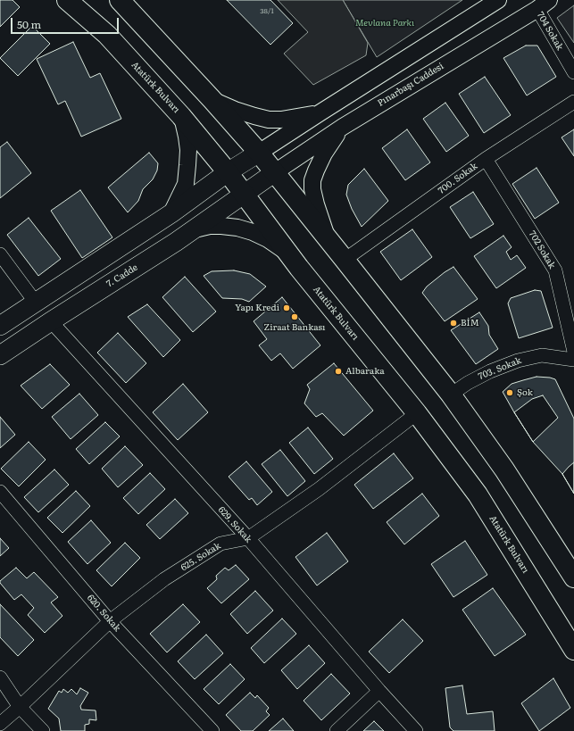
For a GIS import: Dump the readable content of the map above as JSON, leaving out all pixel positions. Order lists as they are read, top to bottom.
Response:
{
  "streets": {
    "main road": ["Atatürk Bulvarı", "7. Cadde"],
    "street": [
      "704 Sokak",
      "Pınarbaşı Caddesi",
      "700. Sokak",
      "702 Sokak",
      "703. Sokak",
      "629. Sokak",
      "625. Sokak",
      "620. Sokak"
    ]
  },
  "crossings": [
    ["704 Sokak", "Pınarbaşı Caddesi"],
    ["Pınarbaşı Caddesi", "7. Cadde"],
    ["Atatürk Bulvarı", "7. Cadde"],
    ["Atatürk Bulvarı", "625. Sokak"],
    ["700. Sokak", "702 Sokak"],
    ["7. Cadde", "629. Sokak"],
    ["629. Sokak", "625. Sokak"],
    ["625. Sokak", "620. Sokak"]
  ],
  "parks": ["Mevlana Parkı"],
  "places": [
    "Yapı Kredi",
    "Ziraat Bankası",
    "BİM",
    "Albaraka",
    "Şok"
  ],
  "house_numbers": ["38/1"],
  "scale_bar": "50 m"
}
